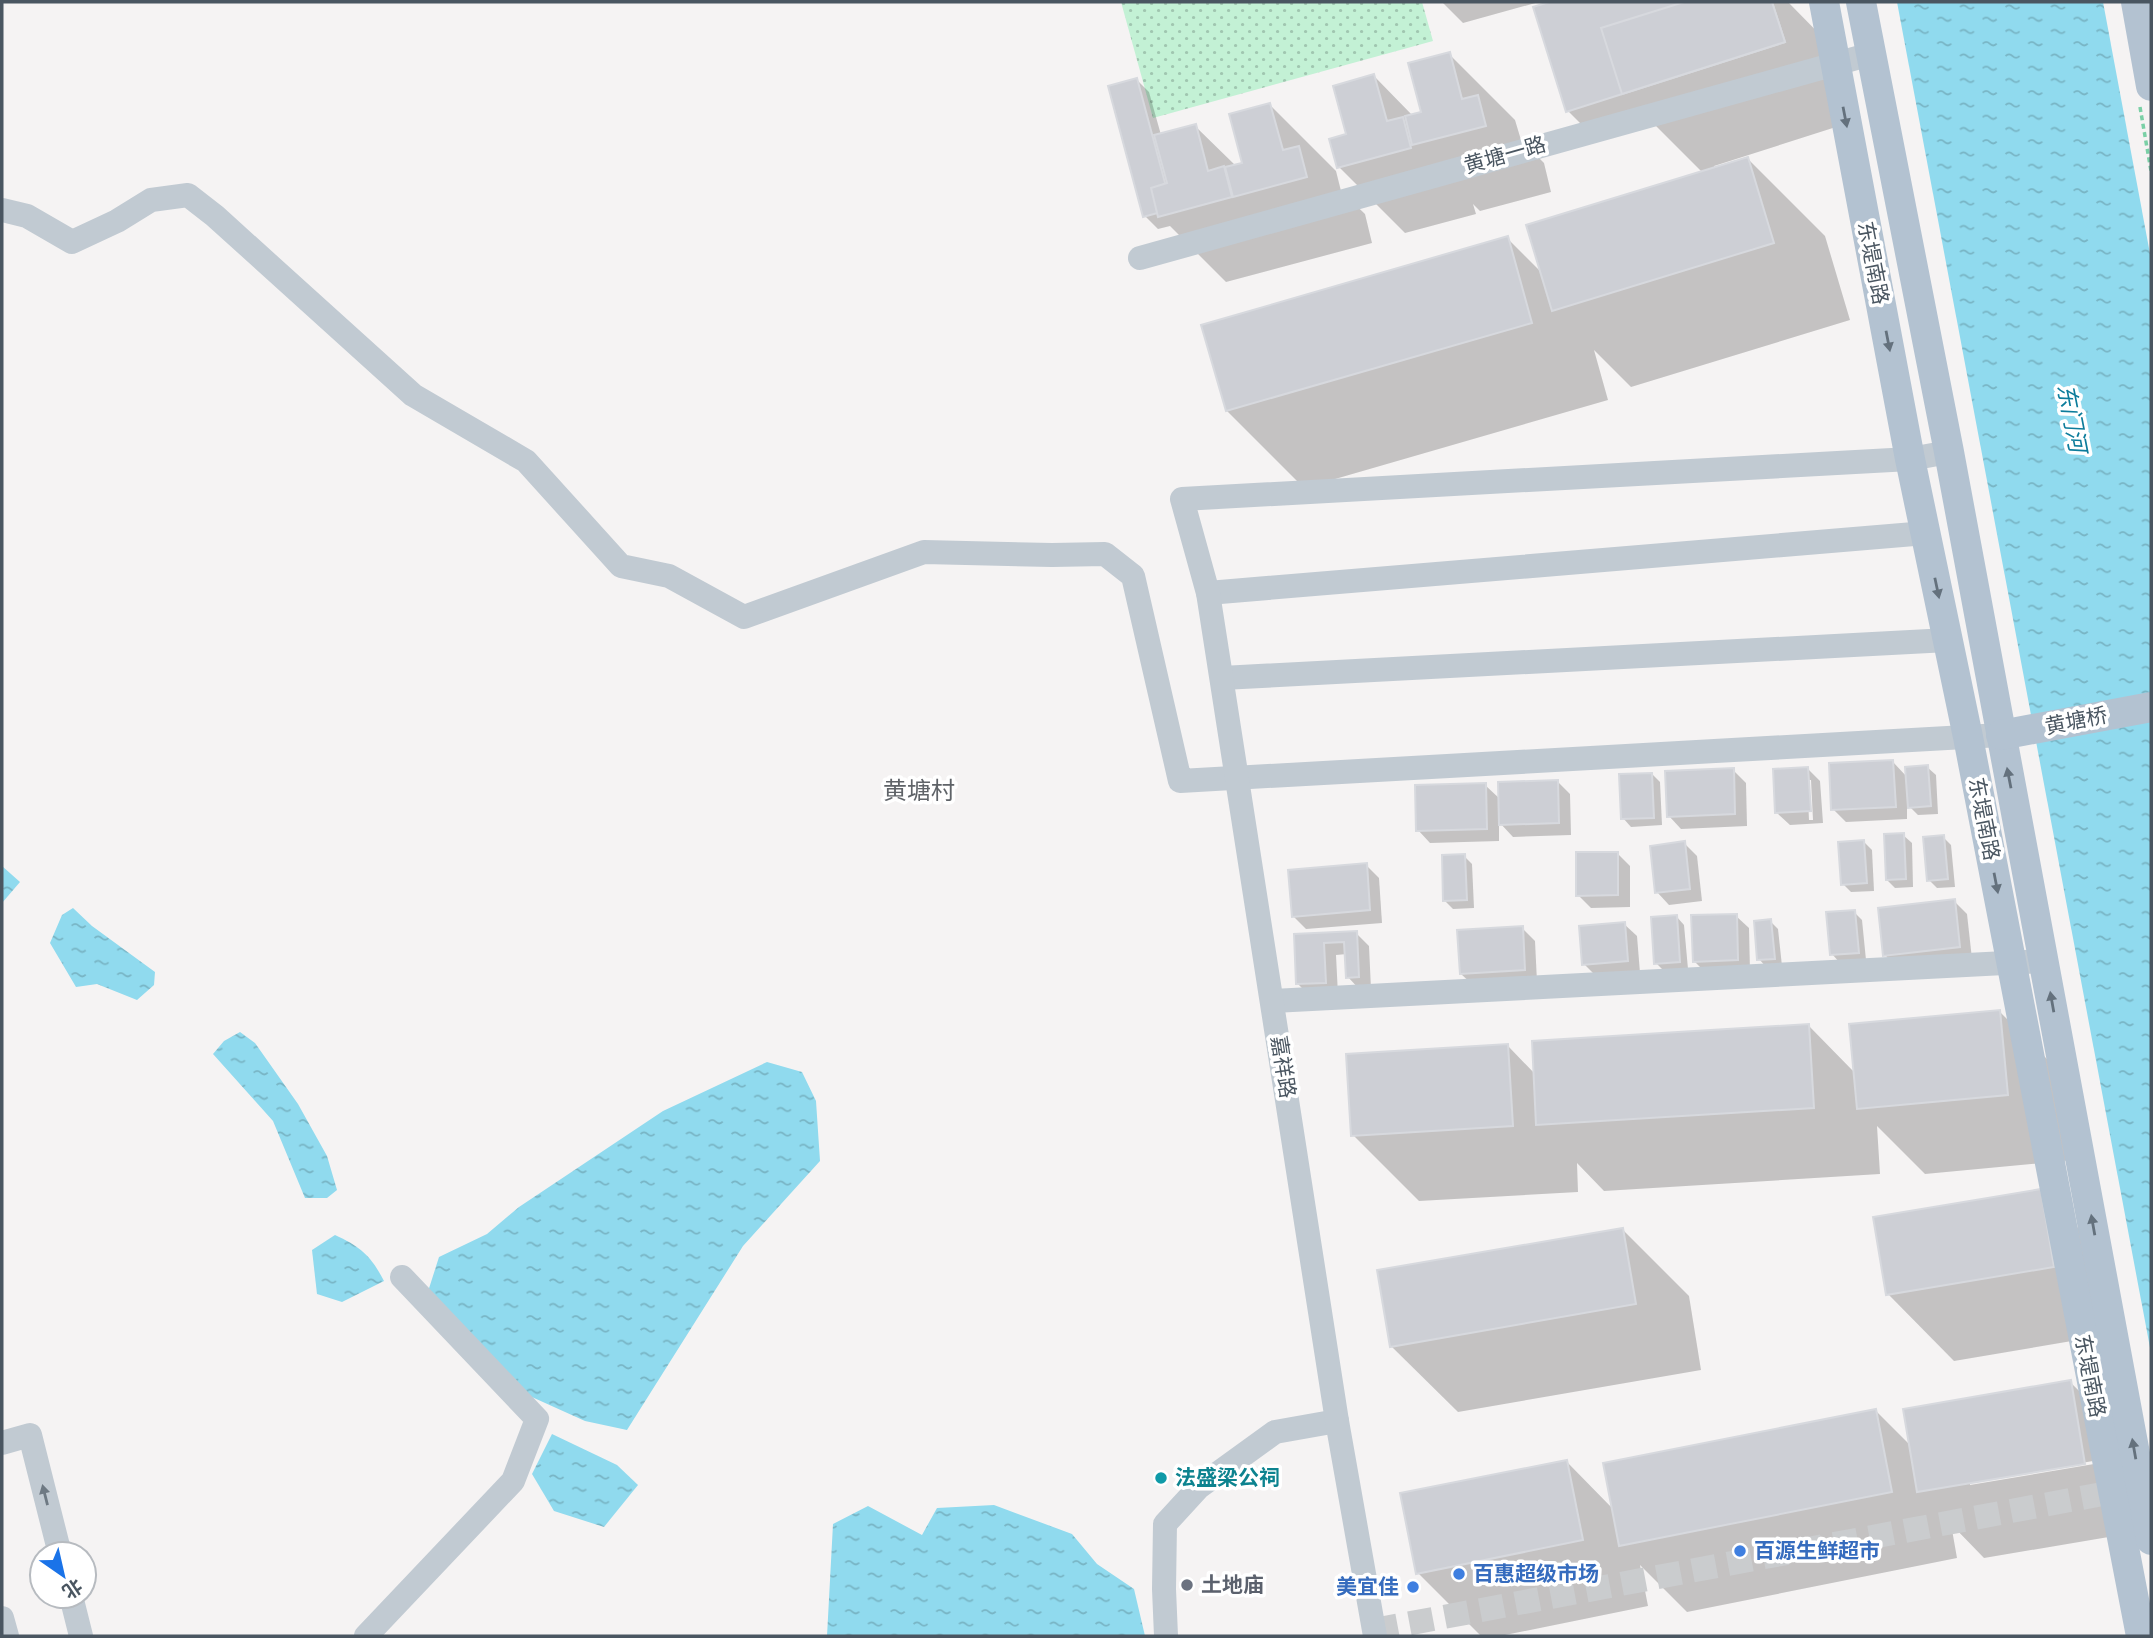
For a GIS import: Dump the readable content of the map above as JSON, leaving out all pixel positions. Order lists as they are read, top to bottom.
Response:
{
  "streets": {
    "main road": ["东堤南路", "黄塘桥"],
    "street": ["黄塘一路", "嘉祥路"]
  },
  "crossings": [
    ["黄塘一路", "东堤南路"],
    ["东堤南路", "黄塘桥"],
    ["东堤南路", "嘉祥路"]
  ],
  "districts": ["黄塘村"],
  "water": ["东门河"],
  "places": [
    "法盛梁公祠",
    "百源生鲜超市",
    "百惠超级市场",
    "土地庙",
    "美宜佳"
  ],
  "north": "bottom right"
}
